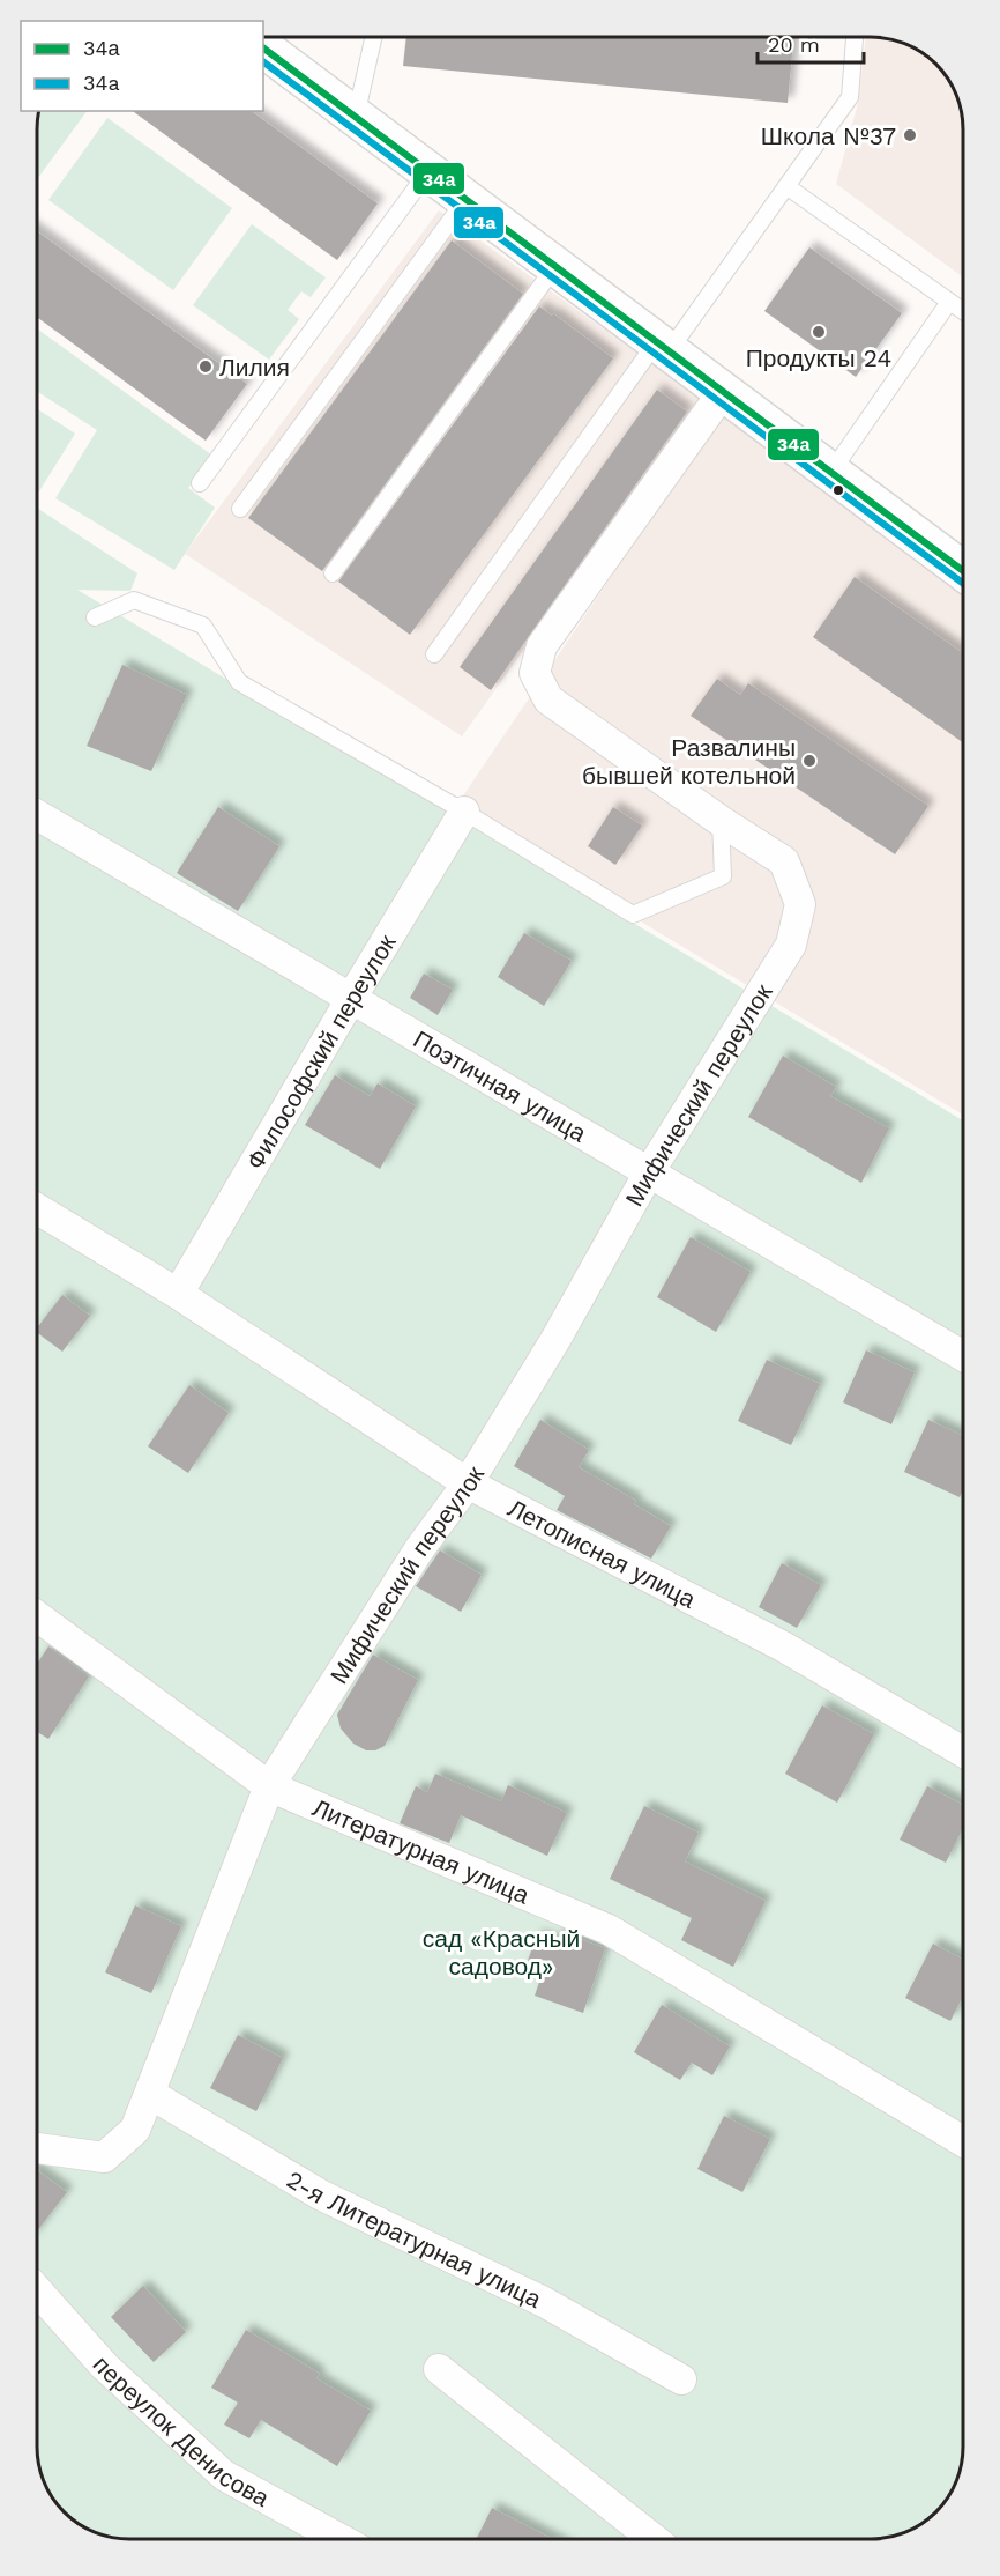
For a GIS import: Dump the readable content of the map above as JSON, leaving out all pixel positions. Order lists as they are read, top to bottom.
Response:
{
  "streets": {
    "street": [
      "Философский переулок",
      "Поэтичная улица",
      "Мифический переулок",
      "Летописная улица",
      "Литературная улица",
      "2-я Литературная улица",
      "переулок Денисова"
    ]
  },
  "crossings": [
    ["Философский переулок", "Поэтичная улица"],
    ["Философский переулок", "Летописная улица"],
    ["Поэтичная улица", "Мифический переулок"],
    ["Мифический переулок", "Летописная улица"],
    ["Мифический переулок", "Литературная улица"],
    ["Мифический переулок", "2-я Литературная улица"]
  ],
  "parks": ["сад «Красный садовод»"],
  "places": [
    "Школа №37",
    "Продукты 24",
    "Лилия",
    "Развалины бывшей котельной"
  ],
  "lines": ["transit line 34а", "transit line 34a"],
  "legend": ["34а", "34a"],
  "scale_bar": "20 m"
}
